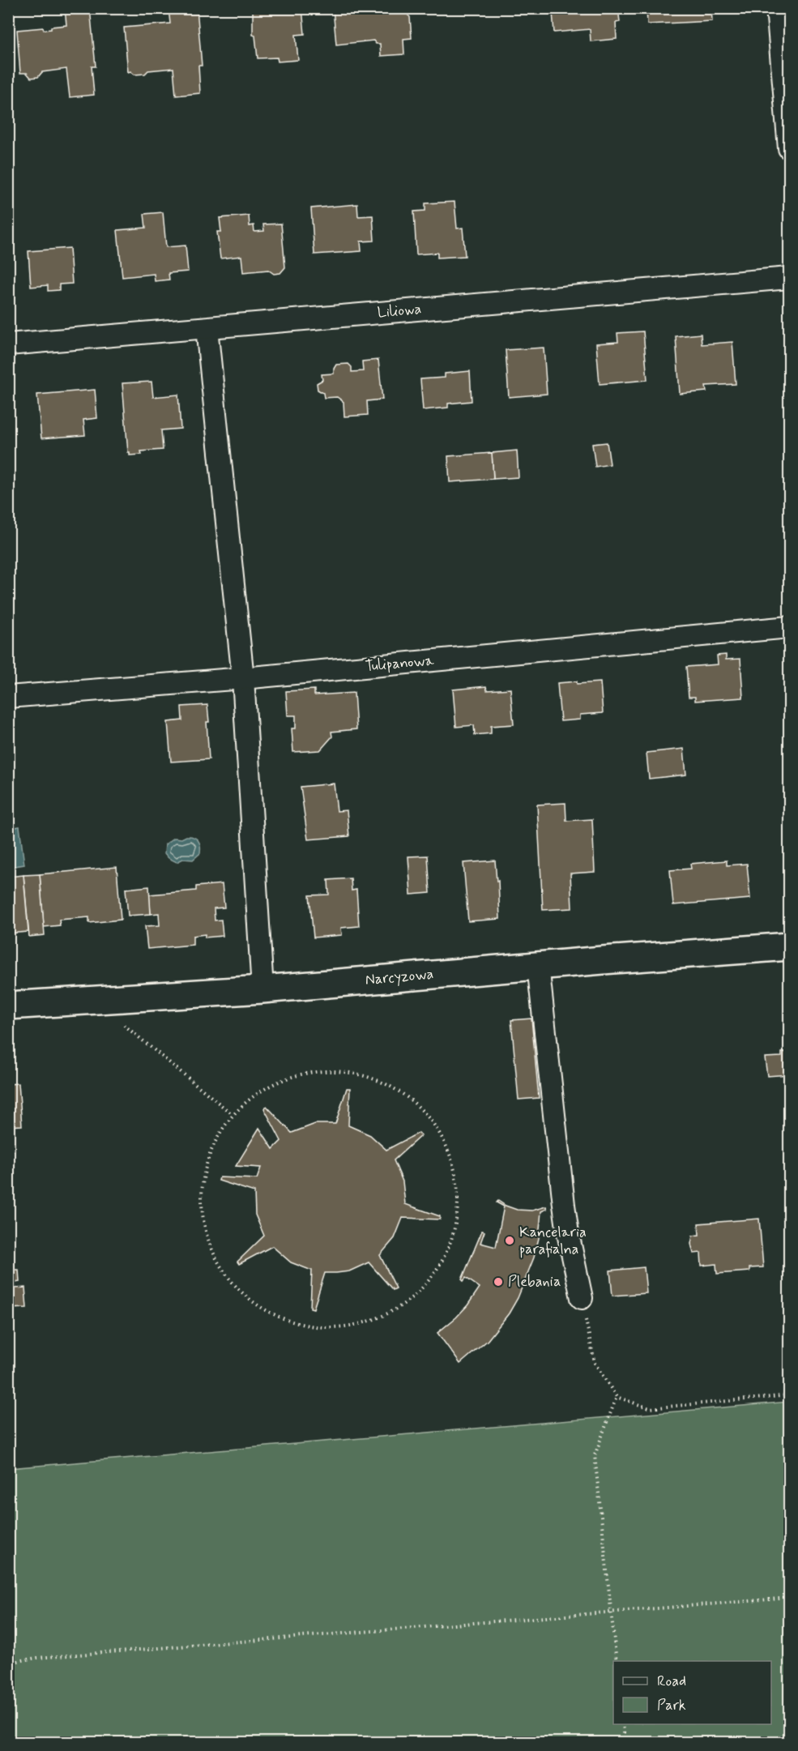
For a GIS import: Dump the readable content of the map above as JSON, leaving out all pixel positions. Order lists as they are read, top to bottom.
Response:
{
  "streets": {
    "street": ["Liliowa", "Tulipanowa", "Narcyzowa"]
  },
  "places": ["Kancelaria parafialna", "Plebania"],
  "legend": ["Road", "Park"]
}
